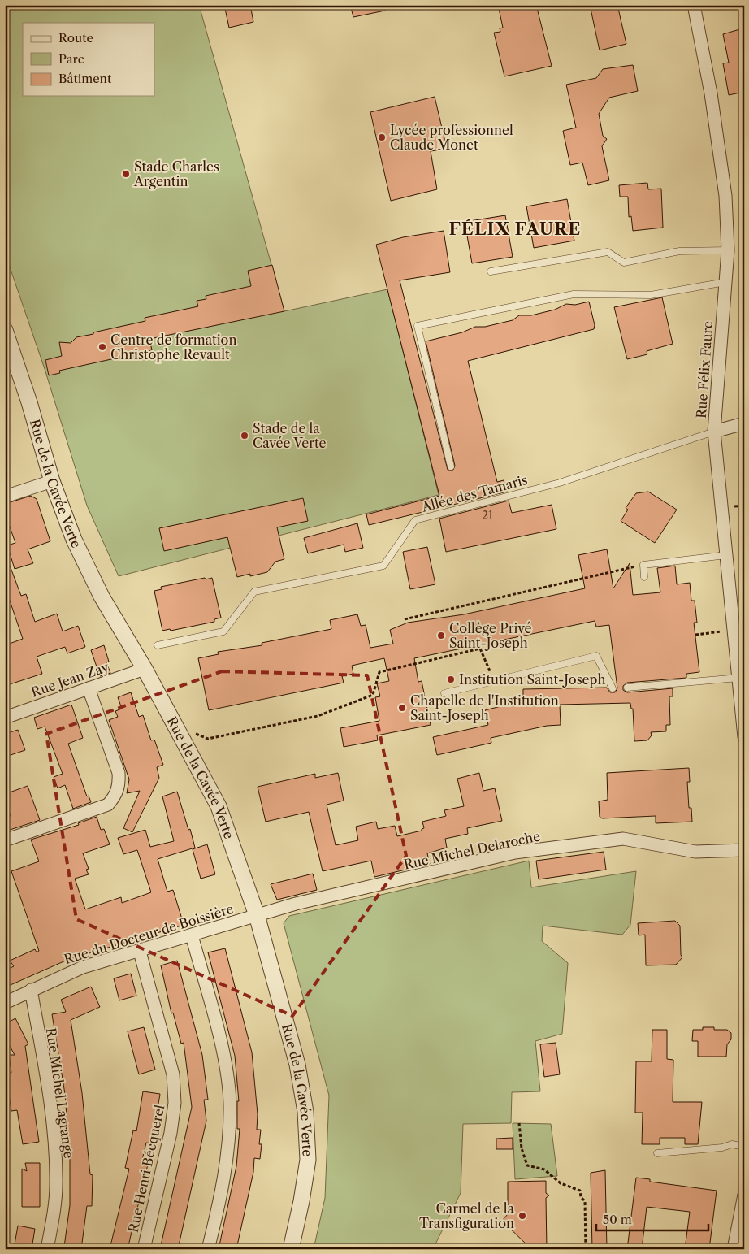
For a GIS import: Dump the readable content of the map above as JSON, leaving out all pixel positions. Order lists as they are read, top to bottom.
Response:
{
  "streets": {
    "street": [
      "Rue Félix Faure",
      "Rue de la Cavée Verte",
      "Rue Jean Zay",
      "Rue Michel Delaroche",
      "Rue du Docteur de Boissière",
      "Rue Michel Lagrange",
      "Rue Henri Bécquerel"
    ],
    "lane": ["Allée des Tamaris"]
  },
  "crossings": [
    ["Rue Félix Faure", "Allée des Tamaris"],
    ["Rue de la Cavée Verte", "Rue Jean Zay"],
    ["Rue de la Cavée Verte", "Rue Michel Delaroche"],
    ["Rue de la Cavée Verte", "Rue du Docteur de Boissière"],
    ["Rue Michel Delaroche", "Rue du Docteur de Boissière"],
    ["Rue du Docteur de Boissière", "Rue Michel Lagrange"],
    ["Rue du Docteur de Boissière", "Rue Henri Bécquerel"]
  ],
  "districts": ["FÉLIX FAURE"],
  "places": [
    "Lycée professionnel Claude Monet",
    "Stade Charles Argentin",
    "Centre de formation Christophe Revault",
    "Stade de la Cavée Verte",
    "Collège Privé Saint-Joseph",
    "Institution Saint-Joseph",
    "Chapelle de l'Institution Saint-Joseph",
    "Carmel de la Transfiguration"
  ],
  "house_numbers": ["21"],
  "legend": ["Route", "Parc", "Bâtiment"],
  "scale_bar": "50 m"
}
